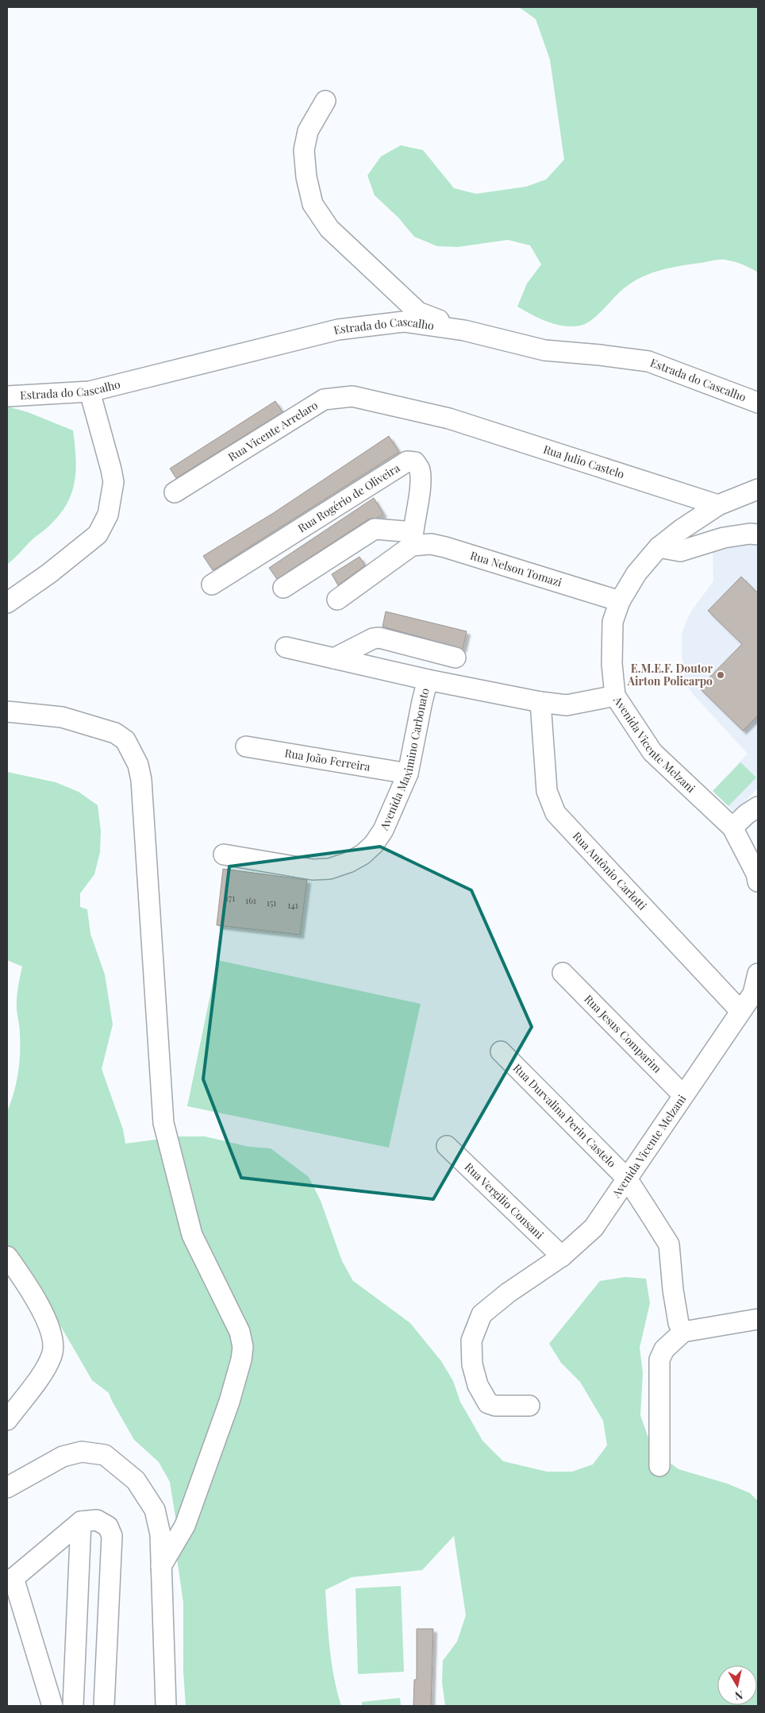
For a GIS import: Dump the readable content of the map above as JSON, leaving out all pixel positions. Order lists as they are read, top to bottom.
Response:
{
  "streets": {
    "street": [
      "Estrada do Cascalho",
      "Rua Vicente Arrelaro",
      "Rua Julio Castelo",
      "Rua Rogério de Oliveira",
      "Rua Nelson Tomazi",
      "Avenida Vicente Melzani",
      "Avenida Maximino Carbonato",
      "Rua João Ferreira",
      "Rua Antônio Carlotti",
      "Rua Jesus Comparim",
      "Rua Durvalina Perin Castelo",
      "Rua Vergilio Consani"
    ]
  },
  "crossings": [
    ["Rua Vicente Arrelaro", "Rua Julio Castelo"],
    ["Rua Julio Castelo", "Avenida Vicente Melzani"],
    ["Rua Rogério de Oliveira", "Rua Nelson Tomazi"],
    ["Rua Nelson Tomazi", "Avenida Vicente Melzani"],
    ["Avenida Vicente Melzani", "Avenida Maximino Carbonato"],
    ["Avenida Vicente Melzani", "Rua Antônio Carlotti"],
    ["Avenida Vicente Melzani", "Rua Jesus Comparim"],
    ["Avenida Vicente Melzani", "Rua Durvalina Perin Castelo"],
    ["Avenida Vicente Melzani", "Rua Vergilio Consani"],
    ["Avenida Maximino Carbonato", "Rua João Ferreira"],
    ["Avenida Maximino Carbonato", "Rua Antônio Carlotti"]
  ],
  "places": ["E.M.E.F. Doutor Airton Policarpo"],
  "house_numbers": [
    "171",
    "161",
    "151",
    "141"
  ],
  "north": "bottom"
}
